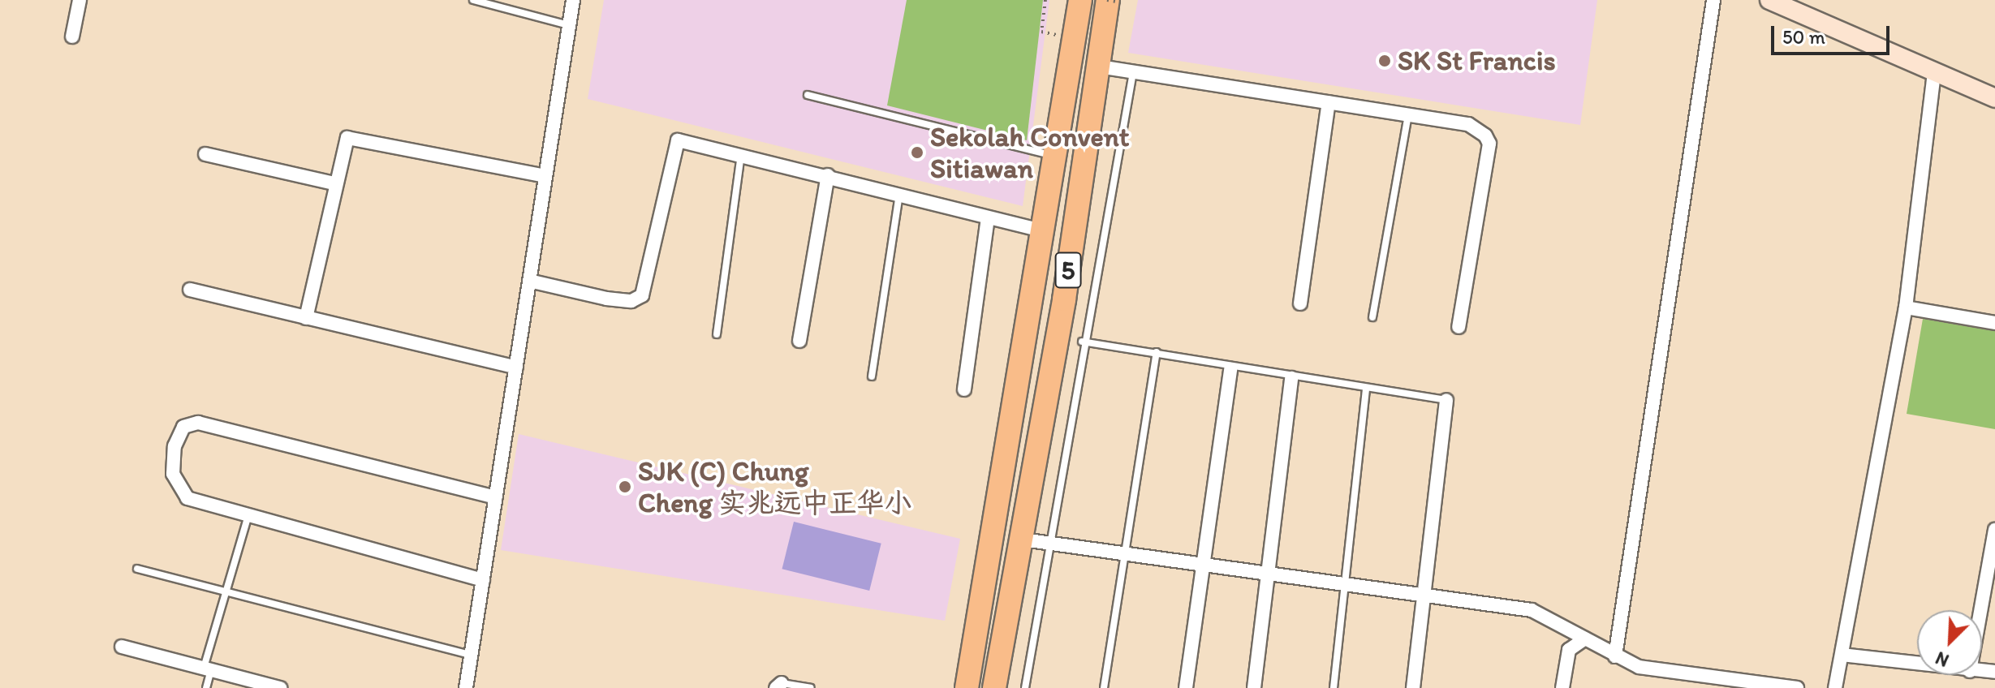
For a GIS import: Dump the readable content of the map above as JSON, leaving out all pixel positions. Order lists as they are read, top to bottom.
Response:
{
  "streets": {
    "highway": ["5"]
  },
  "places": ["SK St Francis", "Sekolah Convent Sitiawan", "SJK (C) Chung Cheng 实兆远中正华小"],
  "scale_bar": "50 m",
  "north": "bottom left"
}
